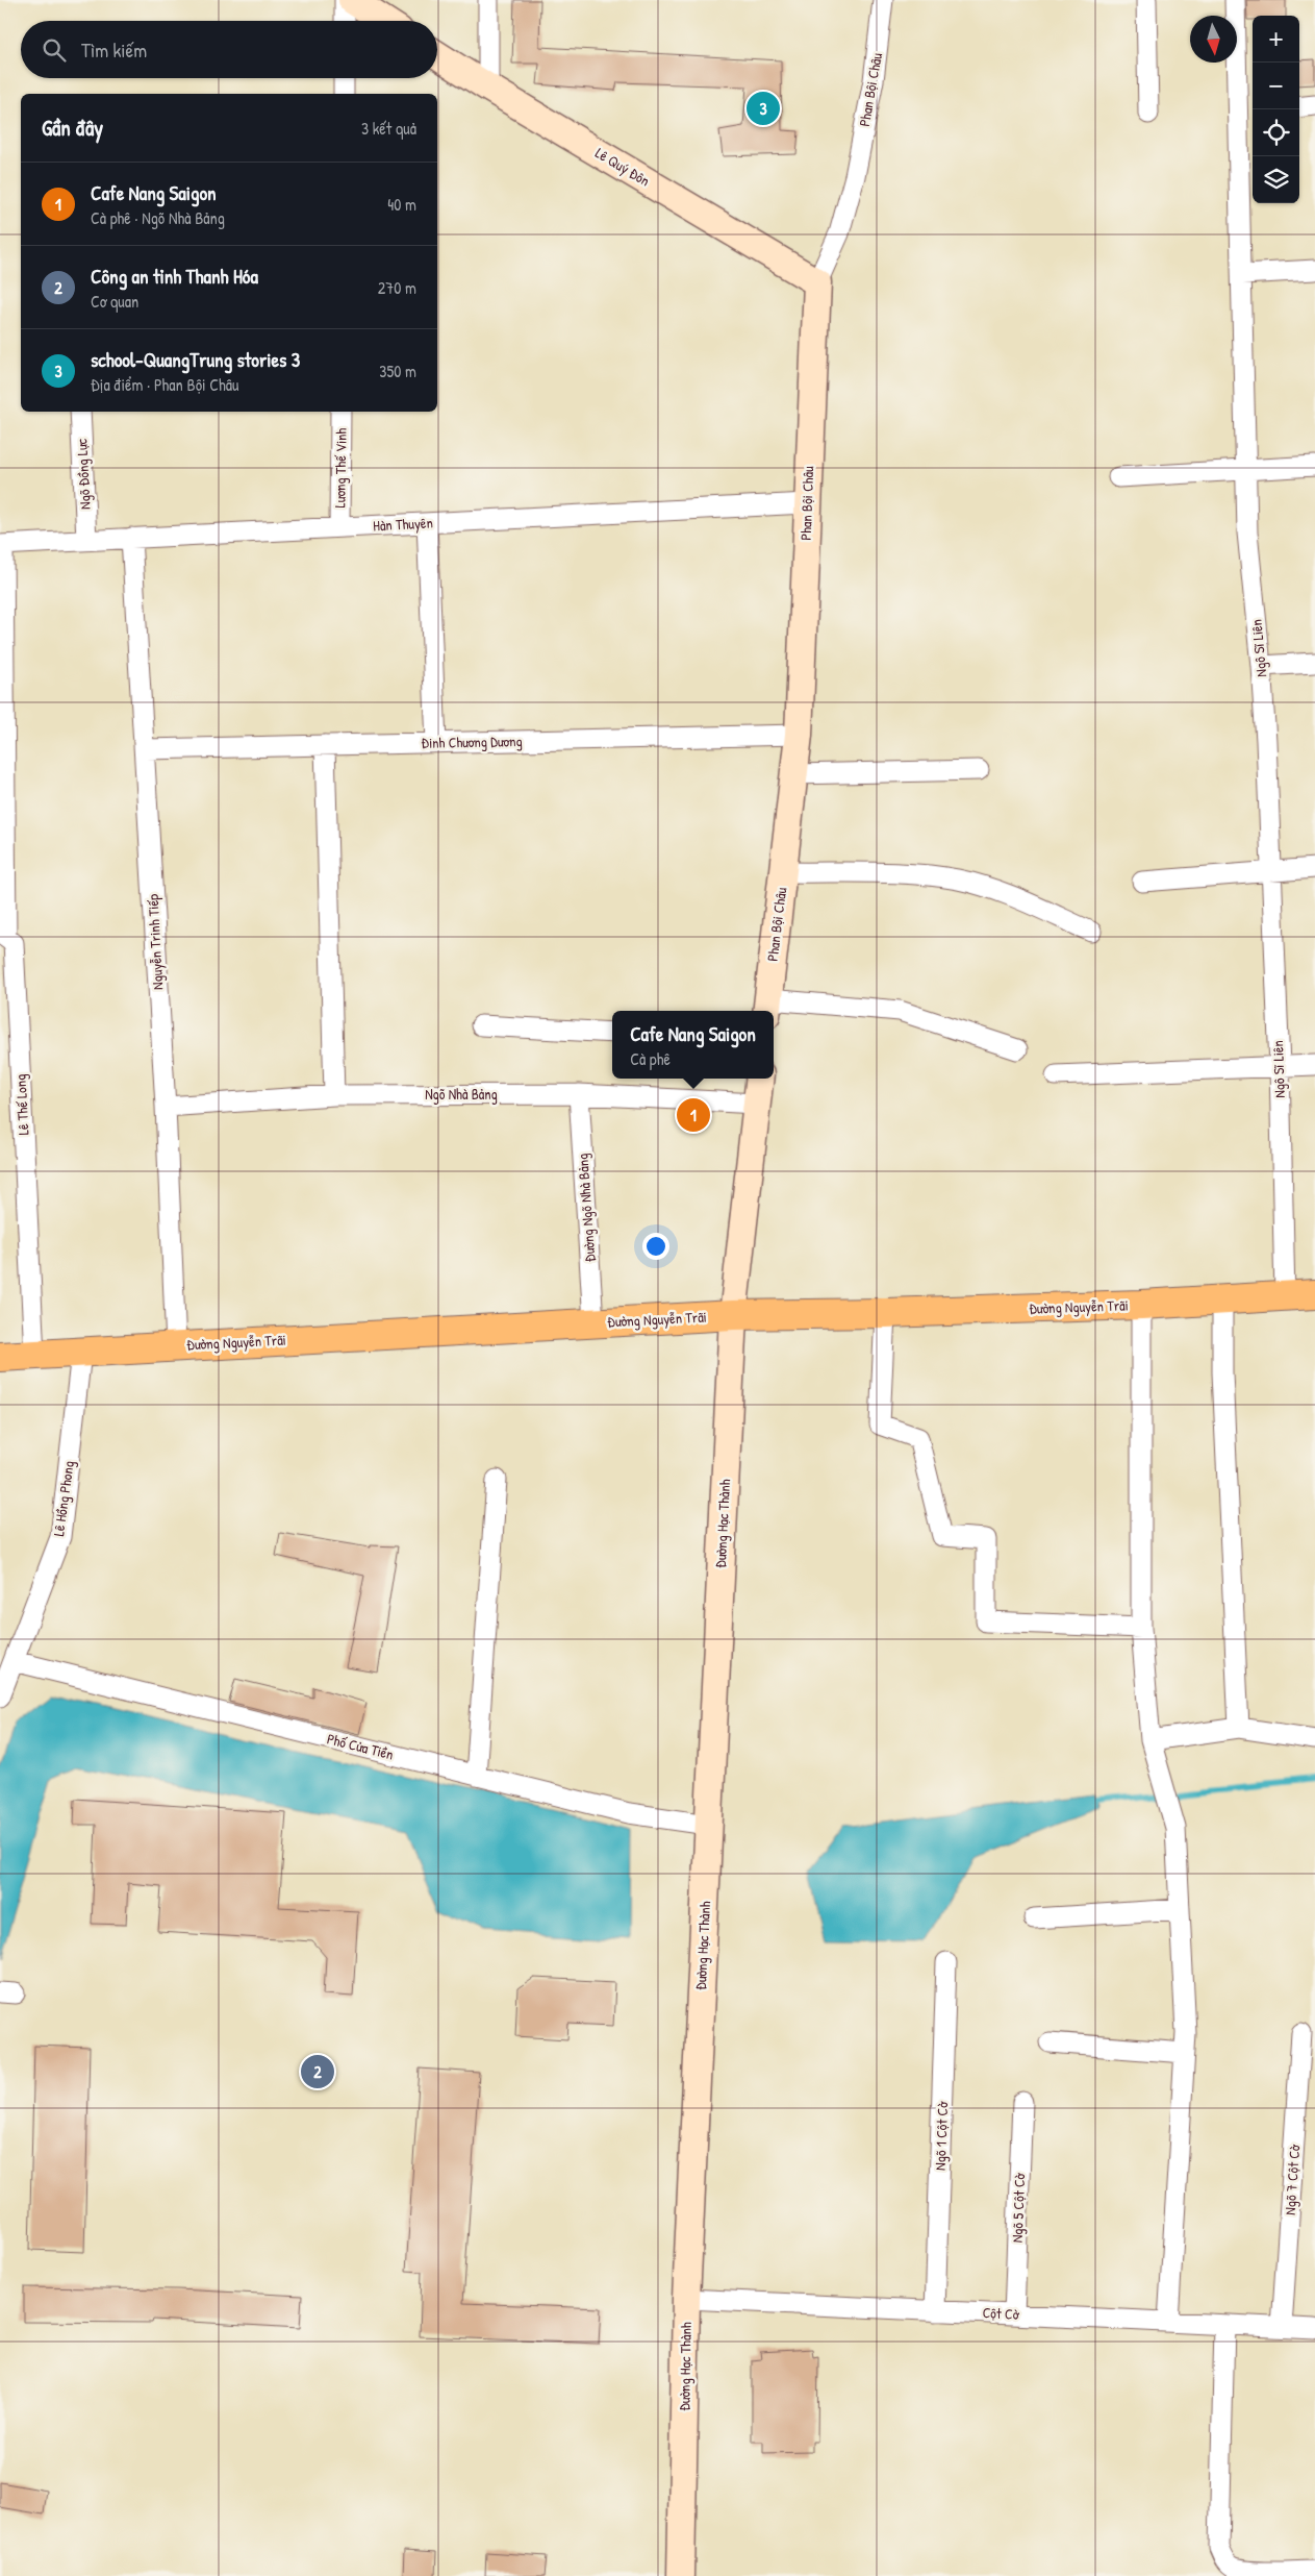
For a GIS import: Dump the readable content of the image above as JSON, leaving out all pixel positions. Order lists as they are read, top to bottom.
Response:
{
  "streets": {
    "highway": ["Đường Nguyễn Trãi"],
    "street": [
      "Phan Bội Châu",
      "Lê Quý Đôn",
      "Lương Thế Vinh",
      "Ngõ Đồng Lực",
      "Hàn Thuyên",
      "Ngô Sĩ Liên",
      "Đinh Chương Dương",
      "Nguyễn Trinh Tiếp",
      "Ngõ Nhà Bảng",
      "Lê Thế Long",
      "Đường Ngõ Nhà Bảng",
      "Lê Hồng Phong",
      "Đường Hạc Thành",
      "Phố Cửa Tiền",
      "Ngõ 1 Cột Cờ",
      "Ngõ 7 Cột Cờ",
      "Ngõ 5 Cột Cờ",
      "Cột Cờ"
    ]
  },
  "crossings": [
    ["Phan Bội Châu", "Lê Quý Đôn"],
    ["Phan Bội Châu", "Hàn Thuyên"],
    ["Phan Bội Châu", "Đinh Chương Dương"],
    ["Lương Thế Vinh", "Hàn Thuyên"],
    ["Ngõ Đồng Lực", "Hàn Thuyên"],
    ["Hàn Thuyên", "Nguyễn Trinh Tiếp"],
    ["Hàn Thuyên", "Lê Thế Long"],
    ["Ngô Sĩ Liên", "Đường Nguyễn Trãi"],
    ["Đinh Chương Dương", "Nguyễn Trinh Tiếp"],
    ["Nguyễn Trinh Tiếp", "Ngõ Nhà Bảng"],
    ["Nguyễn Trinh Tiếp", "Đường Nguyễn Trãi"],
    ["Ngõ Nhà Bảng", "Đường Ngõ Nhà Bảng"],
    ["Lê Thế Long", "Đường Nguyễn Trãi"],
    ["Đường Ngõ Nhà Bảng", "Đường Nguyễn Trãi"],
    ["Đường Nguyễn Trãi", "Lê Hồng Phong"],
    ["Đường Nguyễn Trãi", "Đường Hạc Thành"],
    ["Lê Hồng Phong", "Phố Cửa Tiền"],
    ["Đường Hạc Thành", "Phố Cửa Tiền"],
    ["Đường Hạc Thành", "Cột Cờ"],
    ["Ngõ 1 Cột Cờ", "Cột Cờ"],
    ["Ngõ 7 Cột Cờ", "Cột Cờ"],
    ["Ngõ 5 Cột Cờ", "Cột Cờ"]
  ],
  "north": "bottom",
  "page": {
    "map_buttons": ["+", "−"],
    "search": "Tìm kiếm",
    "pins": ["3", "1", "2"],
    "heading": ["Gần đây", "3 kết quả"],
    "list": [
      {
        "mark": "1",
        "name": "Cafe Nang Saigon",
        "note": "Cà phê · Ngõ Nhà Bảng",
        "value": "40 m"
      },
      {
        "mark": "2",
        "name": "Công an tỉnh Thanh Hóa",
        "note": "Cơ quan",
        "value": "270 m"
      },
      {
        "mark": "3",
        "name": "school-QuangTrung stories 3",
        "note": "Địa điểm · Phan Bội Châu",
        "value": "350 m"
      }
    ],
    "popup": ["Cafe Nang Saigon", "Cà phê"]
  }
}
